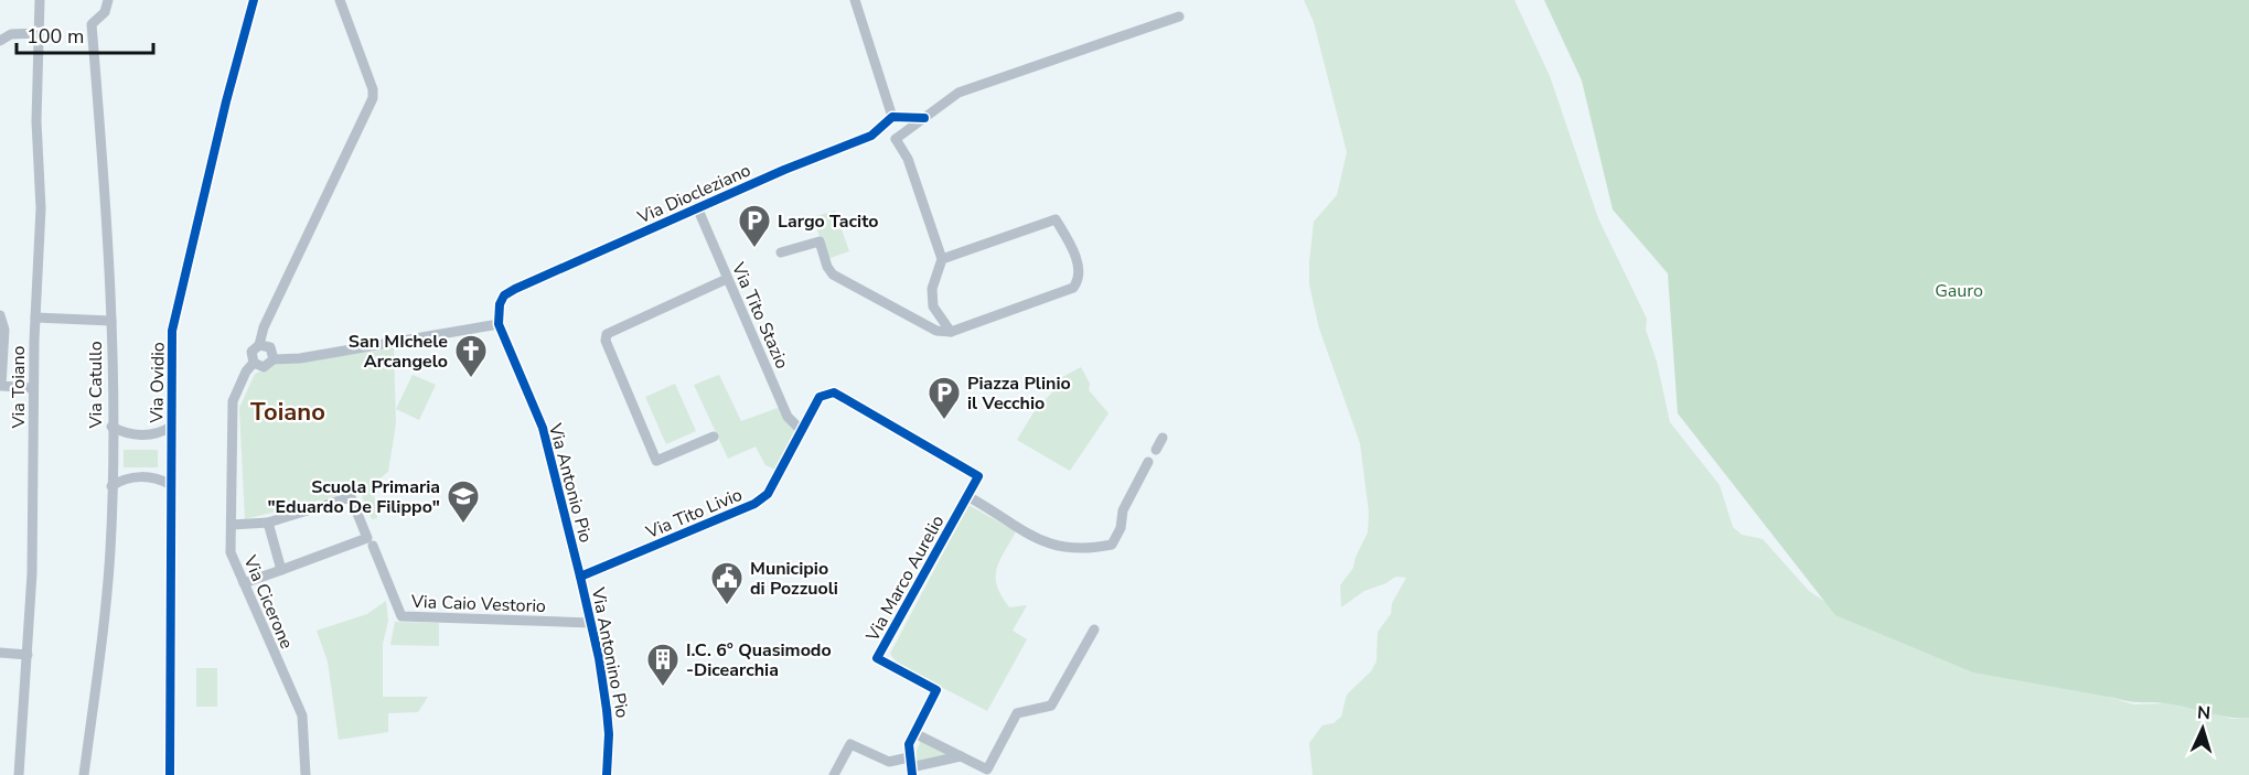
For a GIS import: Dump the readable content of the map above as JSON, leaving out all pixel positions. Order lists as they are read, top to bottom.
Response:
{
  "streets": {
    "street": [
      "Via Diocleziano",
      "Via Tito Stazio",
      "Via Ovidio",
      "Via Catullo",
      "Via Toiano",
      "Via Antonio Pio",
      "Via Tito Livio",
      "Via Marco Aurelio",
      "Via Cicerone",
      "Via Caio Vestorio",
      "Via Antonino Pio"
    ]
  },
  "crossings": [
    ["Via Diocleziano", "Via Tito Stazio"],
    ["Via Diocleziano", "Via Antonio Pio"],
    ["Via Tito Stazio", "Via Tito Livio"],
    ["Via Antonio Pio", "Via Tito Livio"],
    ["Via Antonio Pio", "Via Antonino Pio"],
    ["Via Tito Livio", "Via Marco Aurelio"],
    ["Via Tito Livio", "Via Antonino Pio"],
    ["Via Caio Vestorio", "Via Antonino Pio"]
  ],
  "districts": ["Toiano"],
  "parks": ["Gauro"],
  "places": {
    "parking": ["Largo Tacito", "Piazza Plinio il Vecchio"],
    "church": ["San MIchele Arcangelo"],
    "school or university": ["Scuola Primaria \"Eduardo De Filippo\""],
    "public building": ["Municipio di Pozzuoli"],
    "building": ["I.C. 6° Quasimodo -Dicearchia"]
  },
  "scale_bar": "100 m",
  "north": "top"
}
